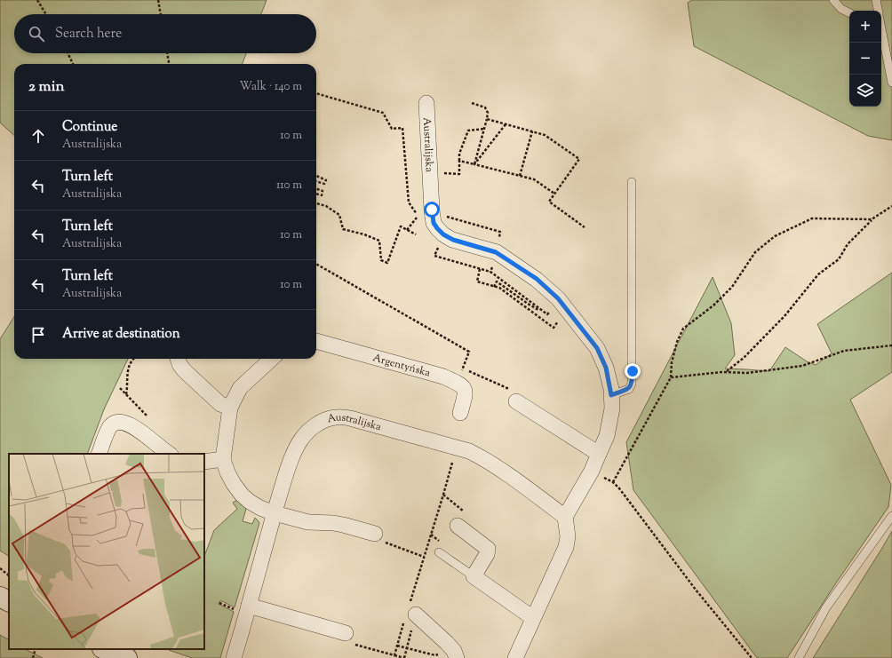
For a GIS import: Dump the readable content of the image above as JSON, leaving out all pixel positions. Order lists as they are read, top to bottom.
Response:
{
  "streets": {
    "street": ["Australijska", "Argentyńska"]
  },
  "page": {
    "map_buttons": ["+", "−"],
    "search": "Search here",
    "heading": ["2 min", "Walk · 140 m"],
    "list": [
      ["Continue", "Australijska", "10 m"],
      ["Turn left", "Australijska", "110 m"],
      ["Turn left", "Australijska", "10 m"],
      ["Turn left", "Australijska", "10 m"],
      "Arrive at destination"
    ]
  }
}
